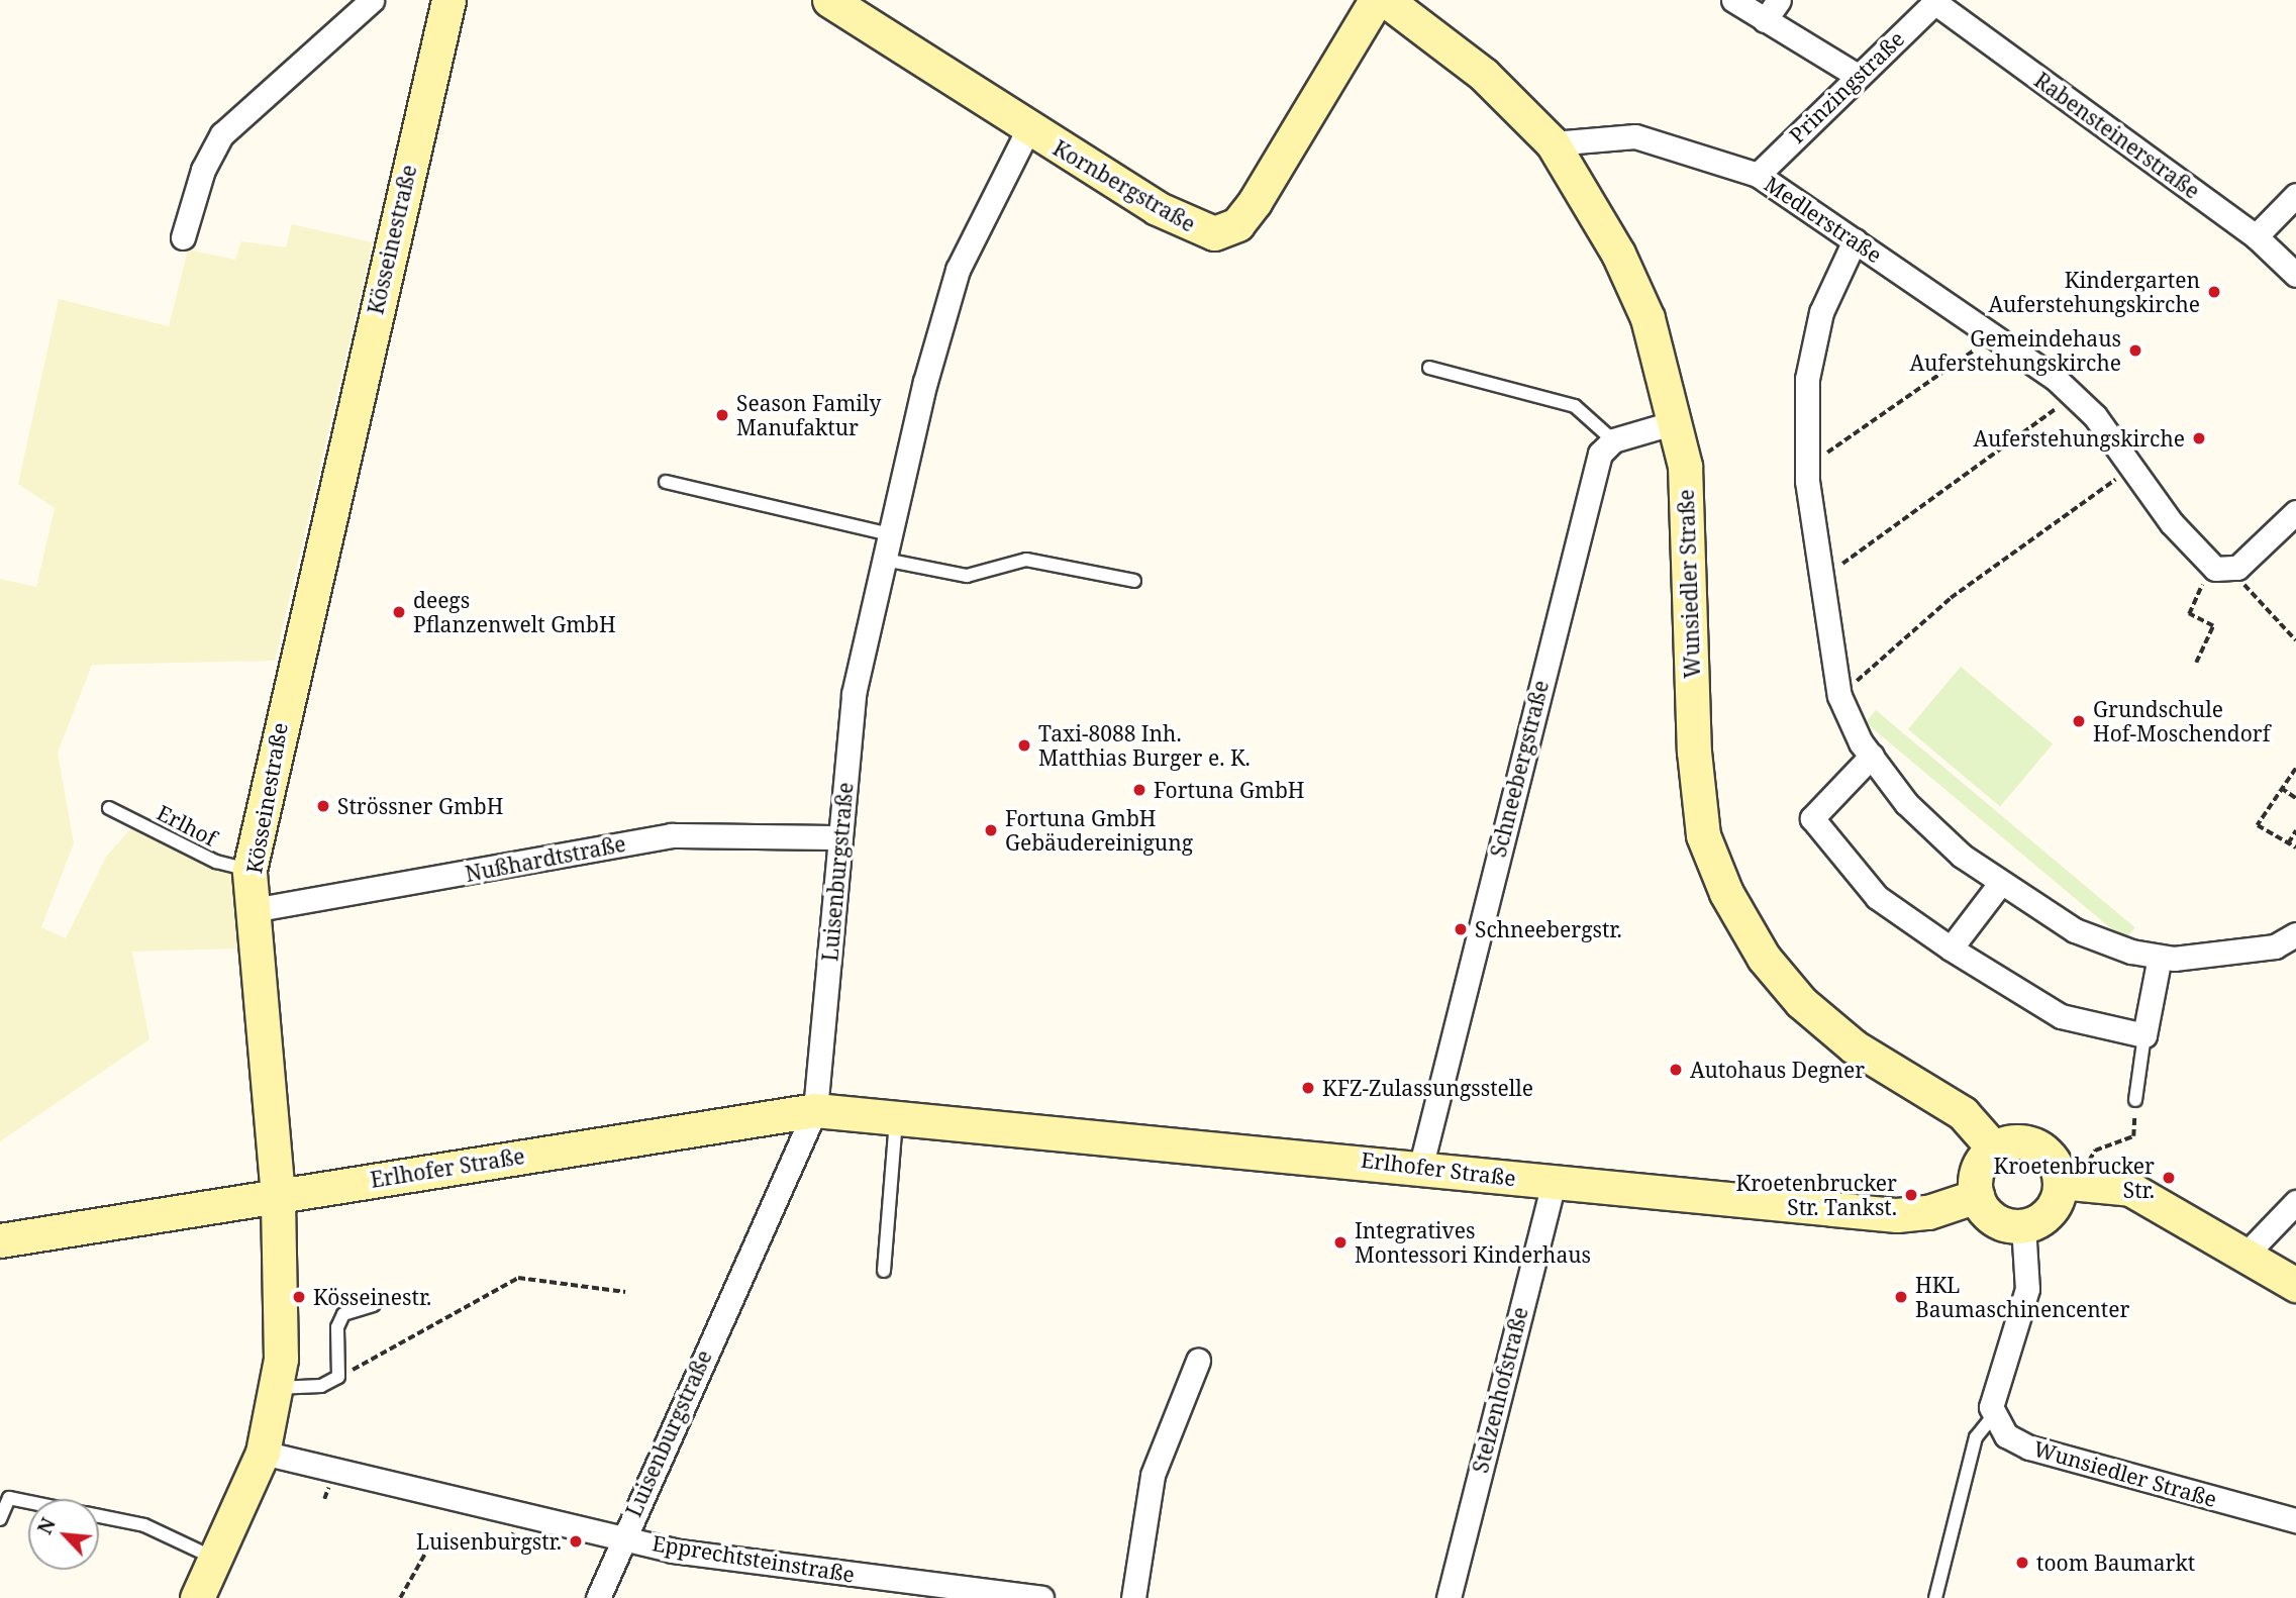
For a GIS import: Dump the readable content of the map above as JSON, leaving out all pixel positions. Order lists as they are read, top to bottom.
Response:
{
  "streets": {
    "street": [
      "Prinzingstraße",
      "Rabensteinerstraße",
      "Kornbergstraße",
      "Medlerstraße",
      "Kösseinestraße",
      "Wunsiedler Straße",
      "Schneebergstraße",
      "Nußhardtstraße",
      "Luisenburgstraße",
      "Erlhofer Straße",
      "Stelzenhofstraße",
      "Epprechtsteinstraße"
    ],
    "lane": ["Erlhof"]
  },
  "crossings": [
    ["Prinzingstraße", "Rabensteinerstraße"],
    ["Prinzingstraße", "Medlerstraße"],
    ["Kornbergstraße", "Luisenburgstraße"],
    ["Medlerstraße", "Wunsiedler Straße"],
    ["Kösseinestraße", "Erlhof"],
    ["Kösseinestraße", "Nußhardtstraße"],
    ["Kösseinestraße", "Erlhofer Straße"],
    ["Kösseinestraße", "Epprechtsteinstraße"],
    ["Wunsiedler Straße", "Erlhofer Straße"],
    ["Schneebergstraße", "Erlhofer Straße"],
    ["Nußhardtstraße", "Luisenburgstraße"],
    ["Luisenburgstraße", "Erlhofer Straße"],
    ["Luisenburgstraße", "Epprechtsteinstraße"],
    ["Erlhofer Straße", "Stelzenhofstraße"]
  ],
  "places": [
    "Kindergarten Auferstehungskirche",
    "Gemeindehaus Auferstehungskirche",
    "Season Family Manufaktur",
    "Auferstehungskirche",
    "deegs Pflanzenwelt GmbH",
    "Grundschule Hof-Moschendorf",
    "Taxi-8088 Inh. Matthias Burger e. K.",
    "Fortuna GmbH",
    "Strössner GmbH",
    "Fortuna GmbH Gebäudereinigung",
    "Schneebergstr.",
    "Autohaus Degner",
    "KFZ-Zulassungsstelle",
    "Kroetenbrucker Str.",
    "Kroetenbrucker Str. Tankst.",
    "Integratives Montessori Kinderhaus",
    "Kösseinestr.",
    "HKL Baumaschinencenter",
    "Luisenburgstr.",
    "toom Baumarkt"
  ],
  "north": "top left"
}
